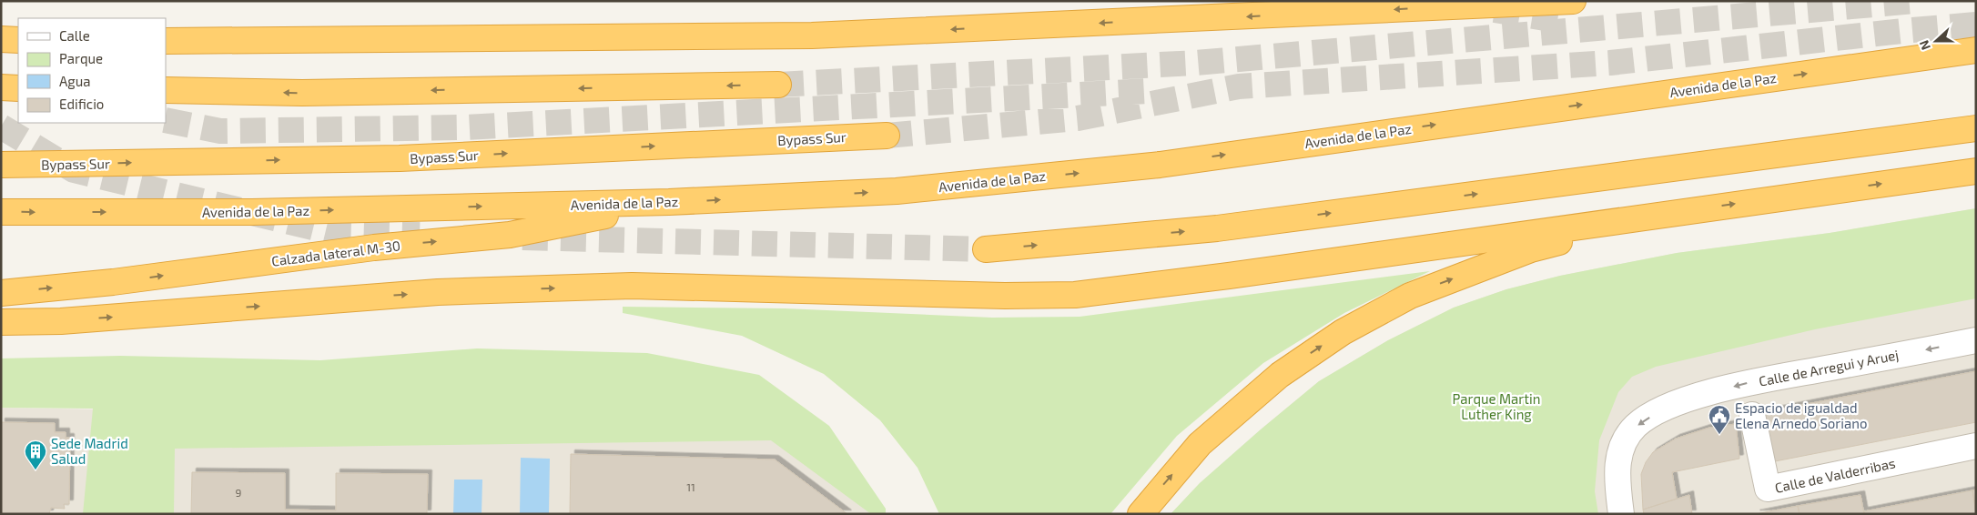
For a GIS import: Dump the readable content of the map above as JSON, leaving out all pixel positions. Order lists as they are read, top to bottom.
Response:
{
  "streets": {
    "highway": ["Avenida de la Paz", "Bypass Sur", "Calzada lateral M-30"],
    "street": ["Calle de Arregui y Aruej", "Calle de Valderribas"]
  },
  "crossings": [
    ["Avenida de la Paz", "Calzada lateral M-30"]
  ],
  "one_way": ["Calle de Arregui y Aruej"],
  "parks": ["Parque Martin Luther King"],
  "places": {
    "public building": ["Espacio de igualdad Elena Arnedo Soriano"],
    "building": ["Sede Madrid Salud"]
  },
  "house_numbers": ["11", "9"],
  "legend": [
    "Calle",
    "Parque",
    "Agua",
    "Edificio"
  ],
  "north": "left"
}
